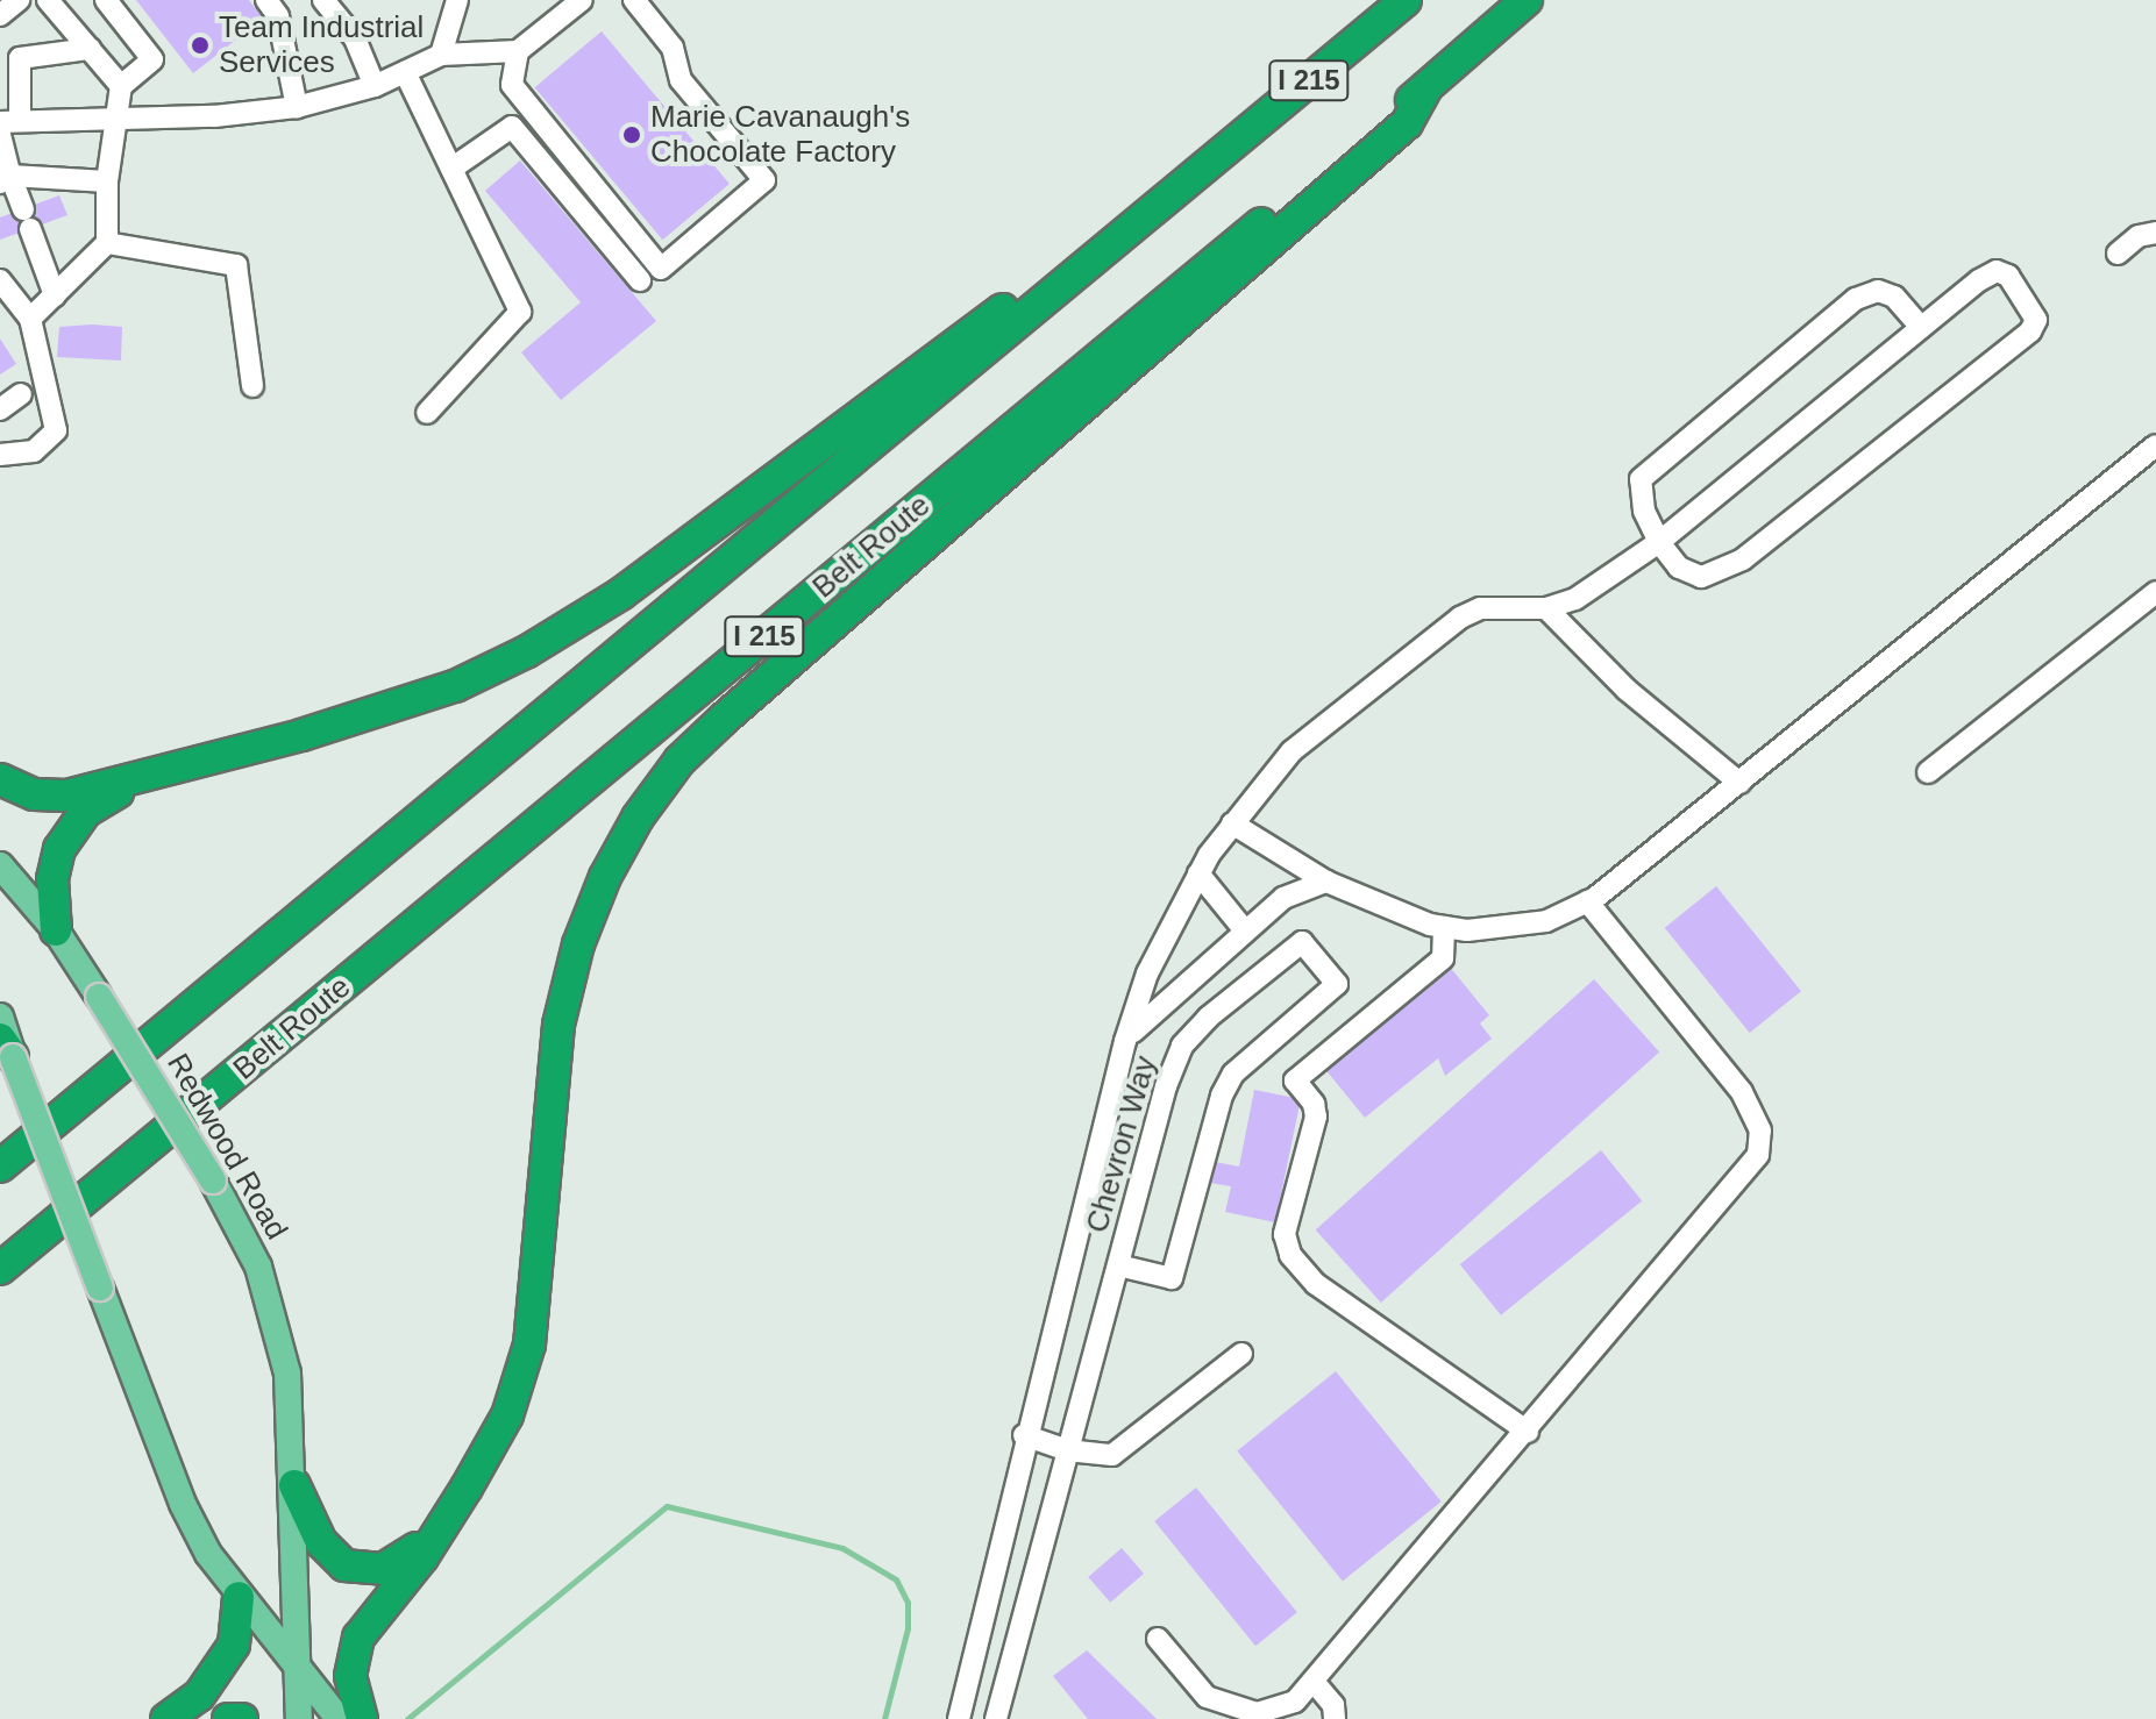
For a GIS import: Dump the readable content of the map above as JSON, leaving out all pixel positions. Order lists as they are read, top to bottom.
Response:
{
  "streets": {
    "highway": ["I 215", "Belt Route"],
    "main road": ["Redwood Road"],
    "street": ["Chevron Way"]
  },
  "places": ["Team Industrial Services", "Marie Cavanaugh's Chocolate Factory"]
}
